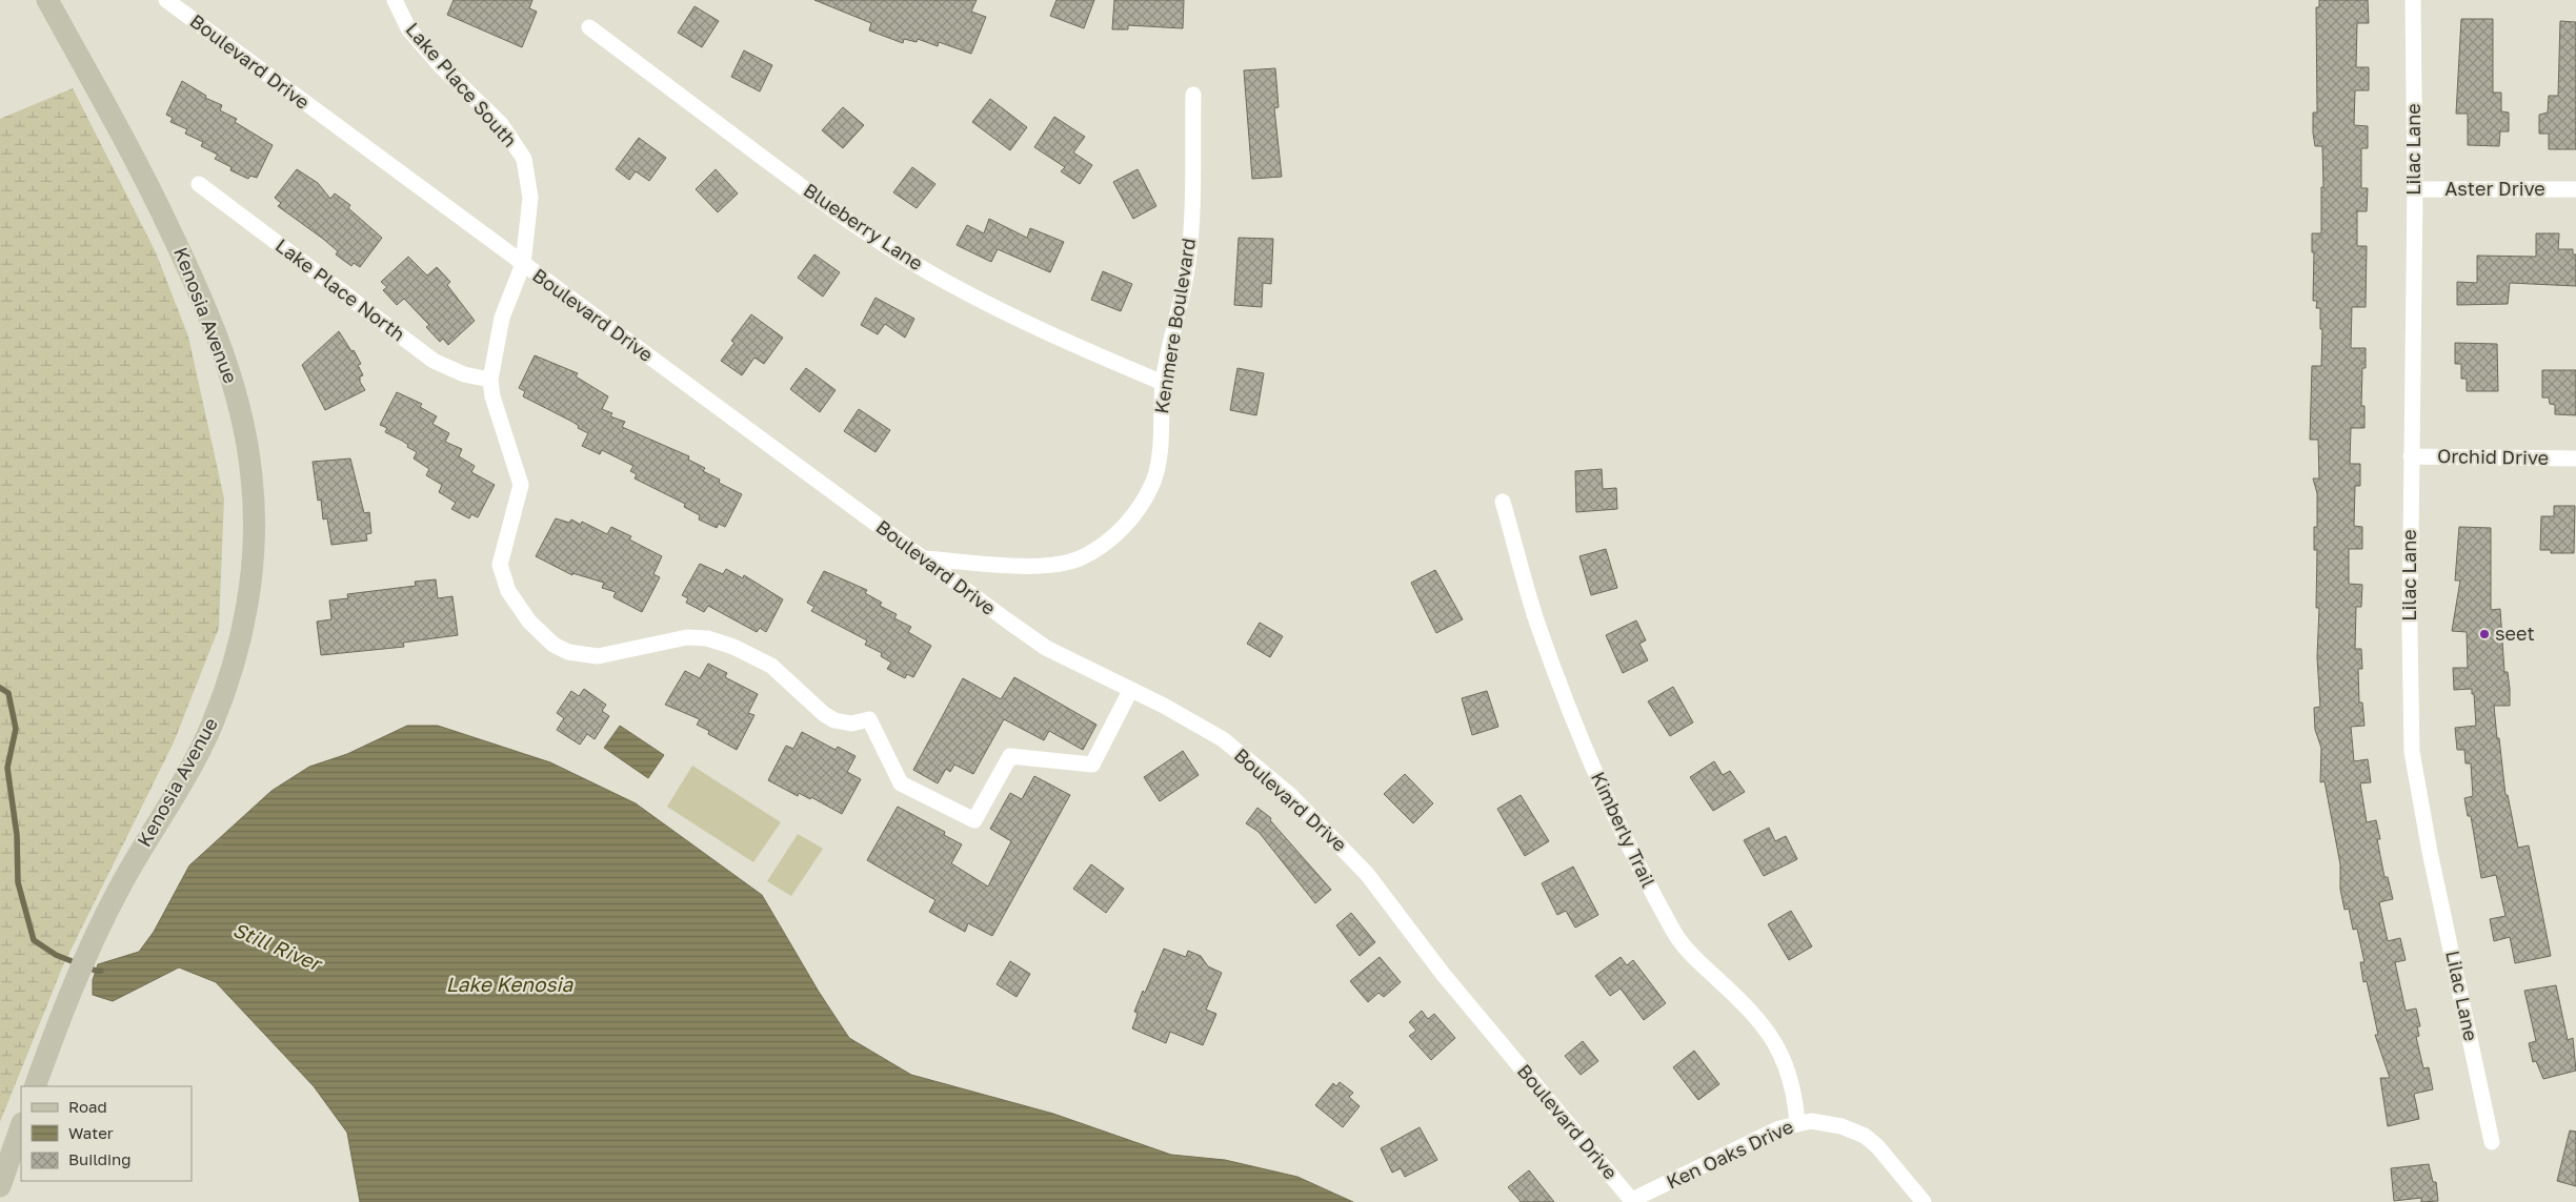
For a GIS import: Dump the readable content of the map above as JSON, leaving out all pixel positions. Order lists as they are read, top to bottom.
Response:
{
  "streets": {
    "street": [
      "Boulevard Drive",
      "Lake Place South",
      "Lilac Lane",
      "Aster Drive",
      "Blueberry Lane",
      "Lake Place North",
      "Kenosia Avenue",
      "Kenmere Boulevard",
      "Orchid Drive",
      "Kimberly Trail",
      "Ken Oaks Drive"
    ]
  },
  "crossings": [
    ["Boulevard Drive", "Lake Place South"],
    ["Boulevard Drive", "Kenmere Boulevard"],
    ["Boulevard Drive", "Ken Oaks Drive"],
    ["Lilac Lane", "Aster Drive"],
    ["Lilac Lane", "Orchid Drive"],
    ["Blueberry Lane", "Kenmere Boulevard"],
    ["Kimberly Trail", "Ken Oaks Drive"]
  ],
  "water": ["Still River", "Lake Kenosia"],
  "places": ["seet"],
  "legend": ["Road", "Water", "Building"]
}
